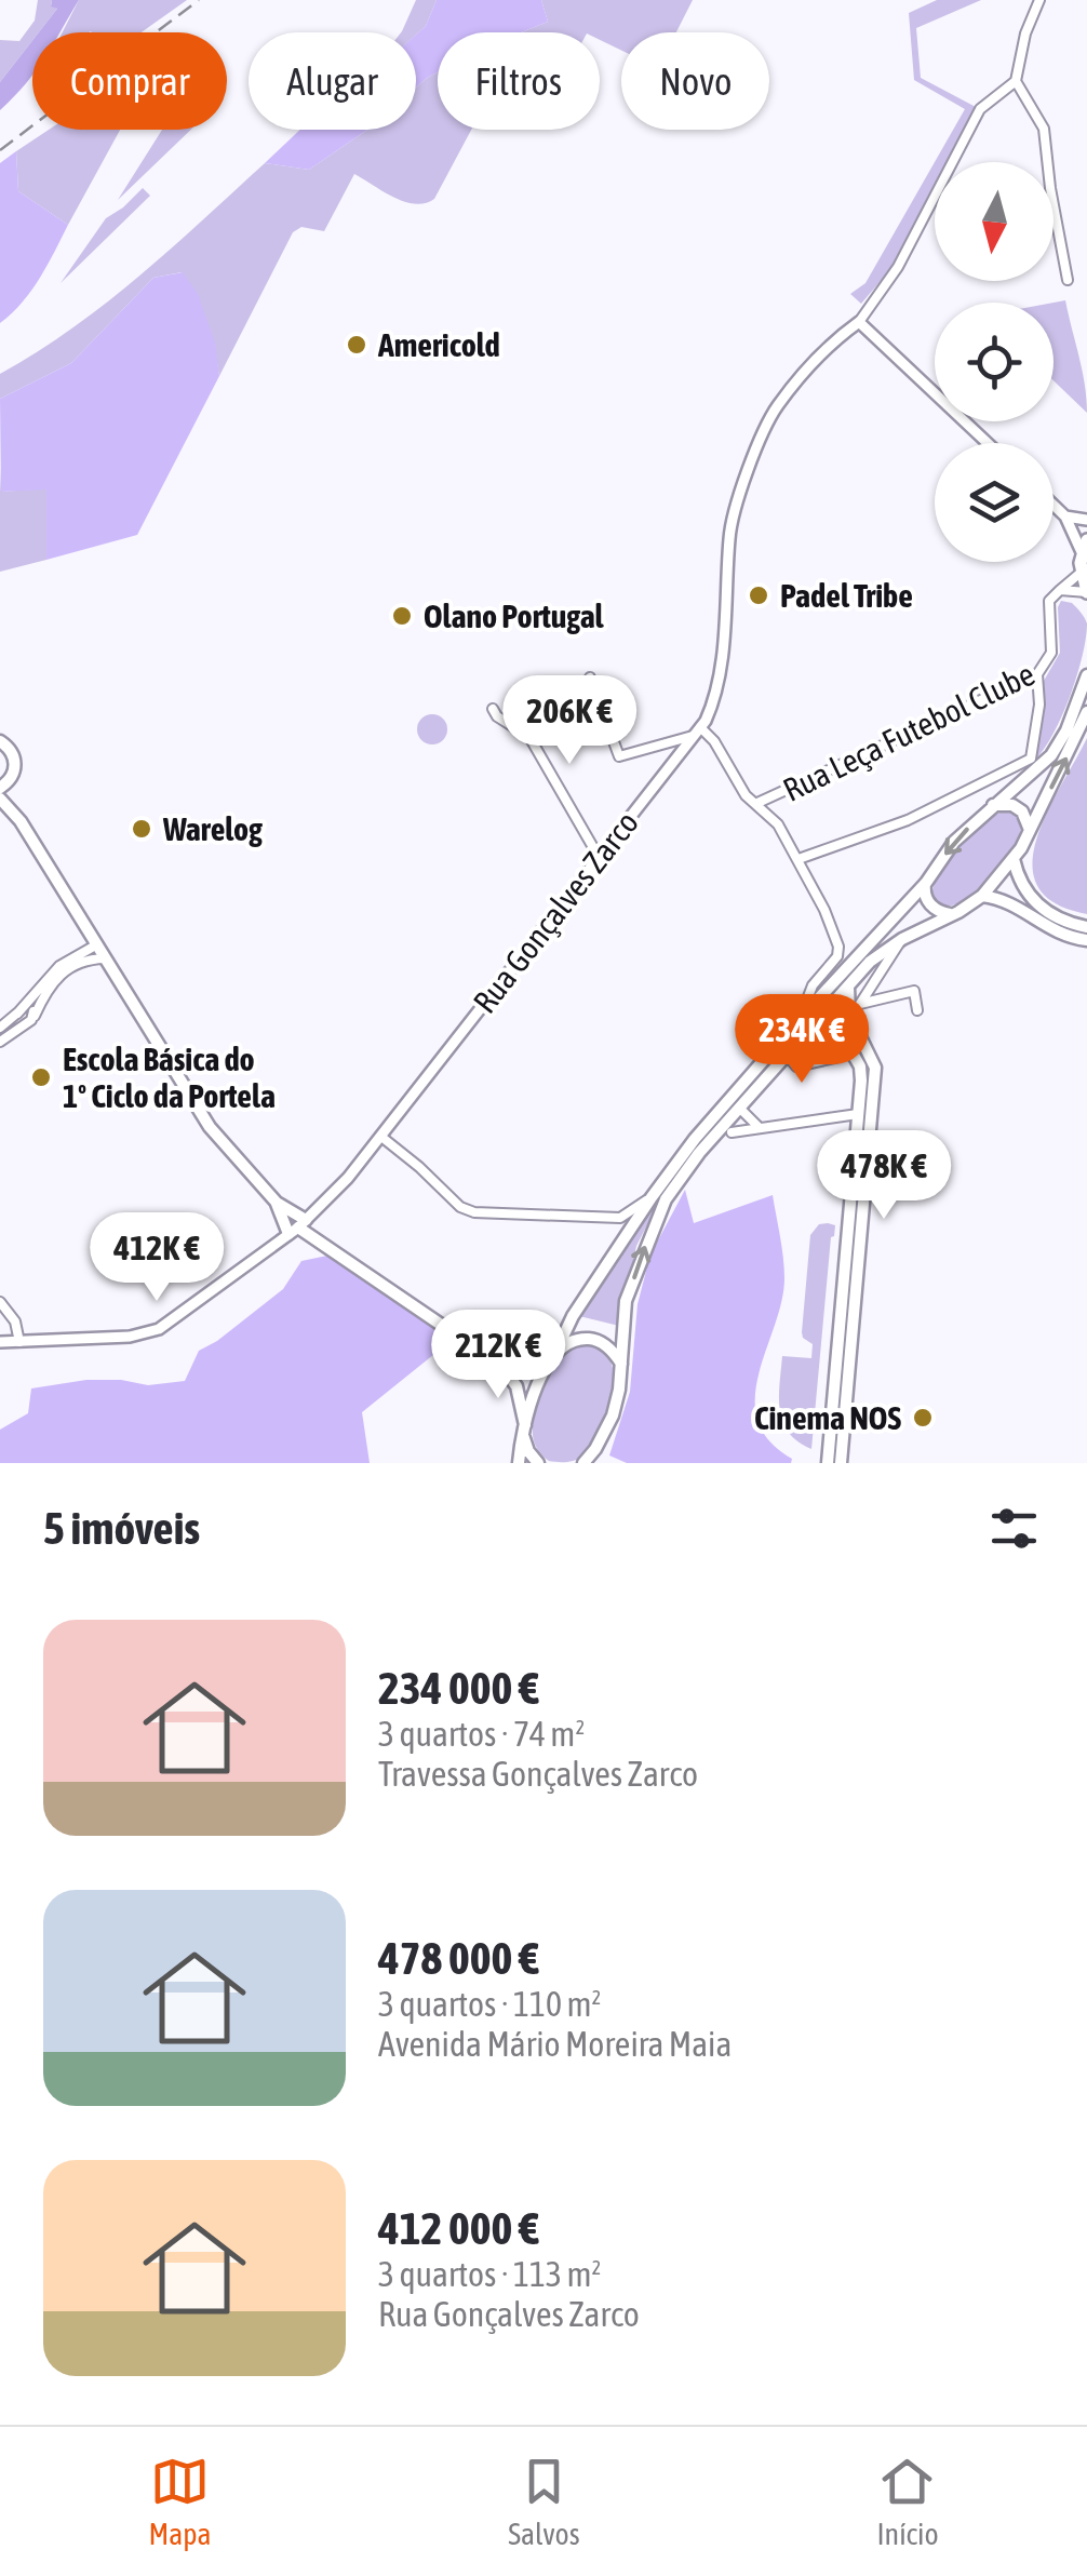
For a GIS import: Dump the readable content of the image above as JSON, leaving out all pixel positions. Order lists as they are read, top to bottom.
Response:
{
  "streets": {
    "street": ["Rua Leça Futebol Clube", "Rua Gonçalves Zarco"]
  },
  "places": [
    "Americold",
    "Padel Tribe",
    "Olano Portugal",
    "Warelog",
    "Escola Básica do 1º Ciclo da Portela",
    "Cinema NOS"
  ],
  "north": "bottom",
  "page": {
    "chip": [
      "Comprar",
      "Alugar",
      "Filtros",
      "Novo"
    ],
    "price": [
      "206K €",
      "234K €",
      "478K €",
      "412K €",
      "212K €"
    ],
    "heading": "5 imóveis",
    "list": [
      {
        "name": "234 000 €",
        "note": "3 quartos · 74 m² · Travessa Gonçalves Zarco"
      },
      {
        "name": "478 000 €",
        "note": "3 quartos · 110 m² · Avenida Mário Moreira Maia"
      },
      {
        "name": "412 000 €",
        "note": "3 quartos · 113 m² · Rua Gonçalves Zarco"
      }
    ],
    "tabs": ["Mapa", "Salvos", "Início"]
  }
}
